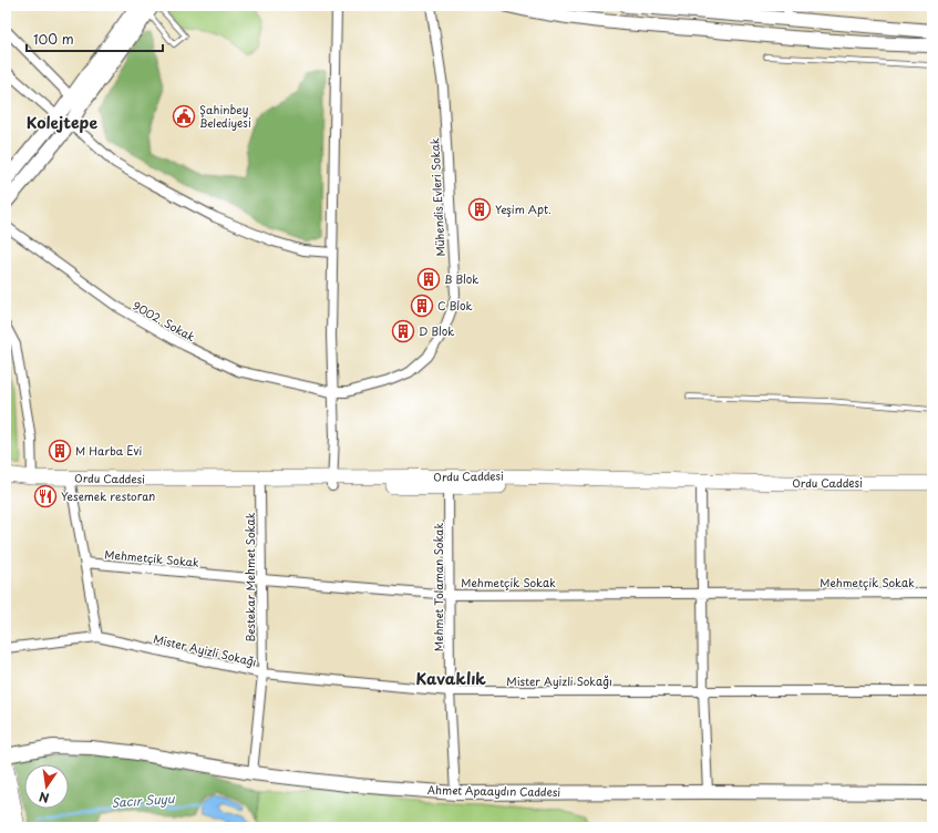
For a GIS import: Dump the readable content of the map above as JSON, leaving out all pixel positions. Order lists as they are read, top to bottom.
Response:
{
  "streets": {
    "main road": ["Ordu Caddesi"],
    "street": [
      "Mühendis Evleri Sokak",
      "9002. Sokak",
      "Mehmetçik Sokak",
      "Bestekar Mehmet Sokak",
      "Mehmet Tolaman Sokak",
      "Mister Ayizli Sokağı",
      "Ahmet Apaaydın Caddesi"
    ]
  },
  "crossings": [
    ["Mühendis Evleri Sokak", "9002. Sokak"],
    ["Ordu Caddesi", "Bestekar Mehmet Sokak"],
    ["Ordu Caddesi", "Mehmet Tolaman Sokak"],
    ["Mehmetçik Sokak", "Bestekar Mehmet Sokak"],
    ["Mehmetçik Sokak", "Mehmet Tolaman Sokak"],
    ["Bestekar Mehmet Sokak", "Mister Ayizli Sokağı"],
    ["Bestekar Mehmet Sokak", "Ahmet Apaaydın Caddesi"],
    ["Mehmet Tolaman Sokak", "Mister Ayizli Sokağı"],
    ["Mehmet Tolaman Sokak", "Ahmet Apaaydın Caddesi"]
  ],
  "districts": ["Kolejtepe", "Kavaklık"],
  "water": ["Sacır Suyu"],
  "places": {
    "public building": ["Şahinbey Belediyesi"],
    "building": [
      "Yeşim Apt.",
      "B Blok",
      "C Blok",
      "D Blok",
      "M Harba Evi"
    ],
    "restaurant": ["Yesemek restoran"]
  },
  "scale_bar": "100 m",
  "north": "bottom"
}
